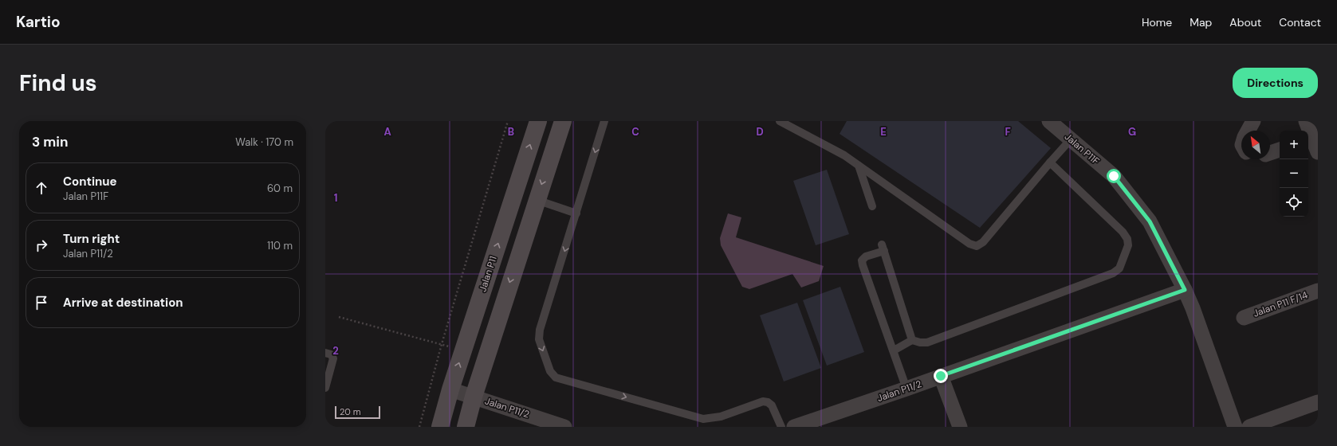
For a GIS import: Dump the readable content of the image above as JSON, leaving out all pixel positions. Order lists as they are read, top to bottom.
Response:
{
  "streets": {
    "main road": ["Jalan P11"],
    "street": ["Jalan P11F", "Jalan P11 F/14", "Jalan P11/2"]
  },
  "crossings": [
    ["Jalan P11F", "Jalan P11/2"],
    ["Jalan P11", "Jalan P11/2"]
  ],
  "scale_bar": "20 m",
  "north": "top left",
  "page": {
    "header": "Kartio",
    "nav": [
      "Home",
      "Map",
      "About",
      "Contact"
    ],
    "buttons": "Directions",
    "title": "Find us",
    "heading": ["3 min", "Walk · 170 m"],
    "map_buttons": ["+", "−"],
    "list": [
      ["Continue", "Jalan P11F", "60 m"],
      ["Turn right", "Jalan P11/2", "110 m"],
      "Arrive at destination"
    ],
    "scale": "20 m"
  },
  "grid": {
    "columns": [
      "A",
      "B",
      "C",
      "D",
      "E",
      "F",
      "G"
    ],
    "rows": ["1", "2"]
  }
}
